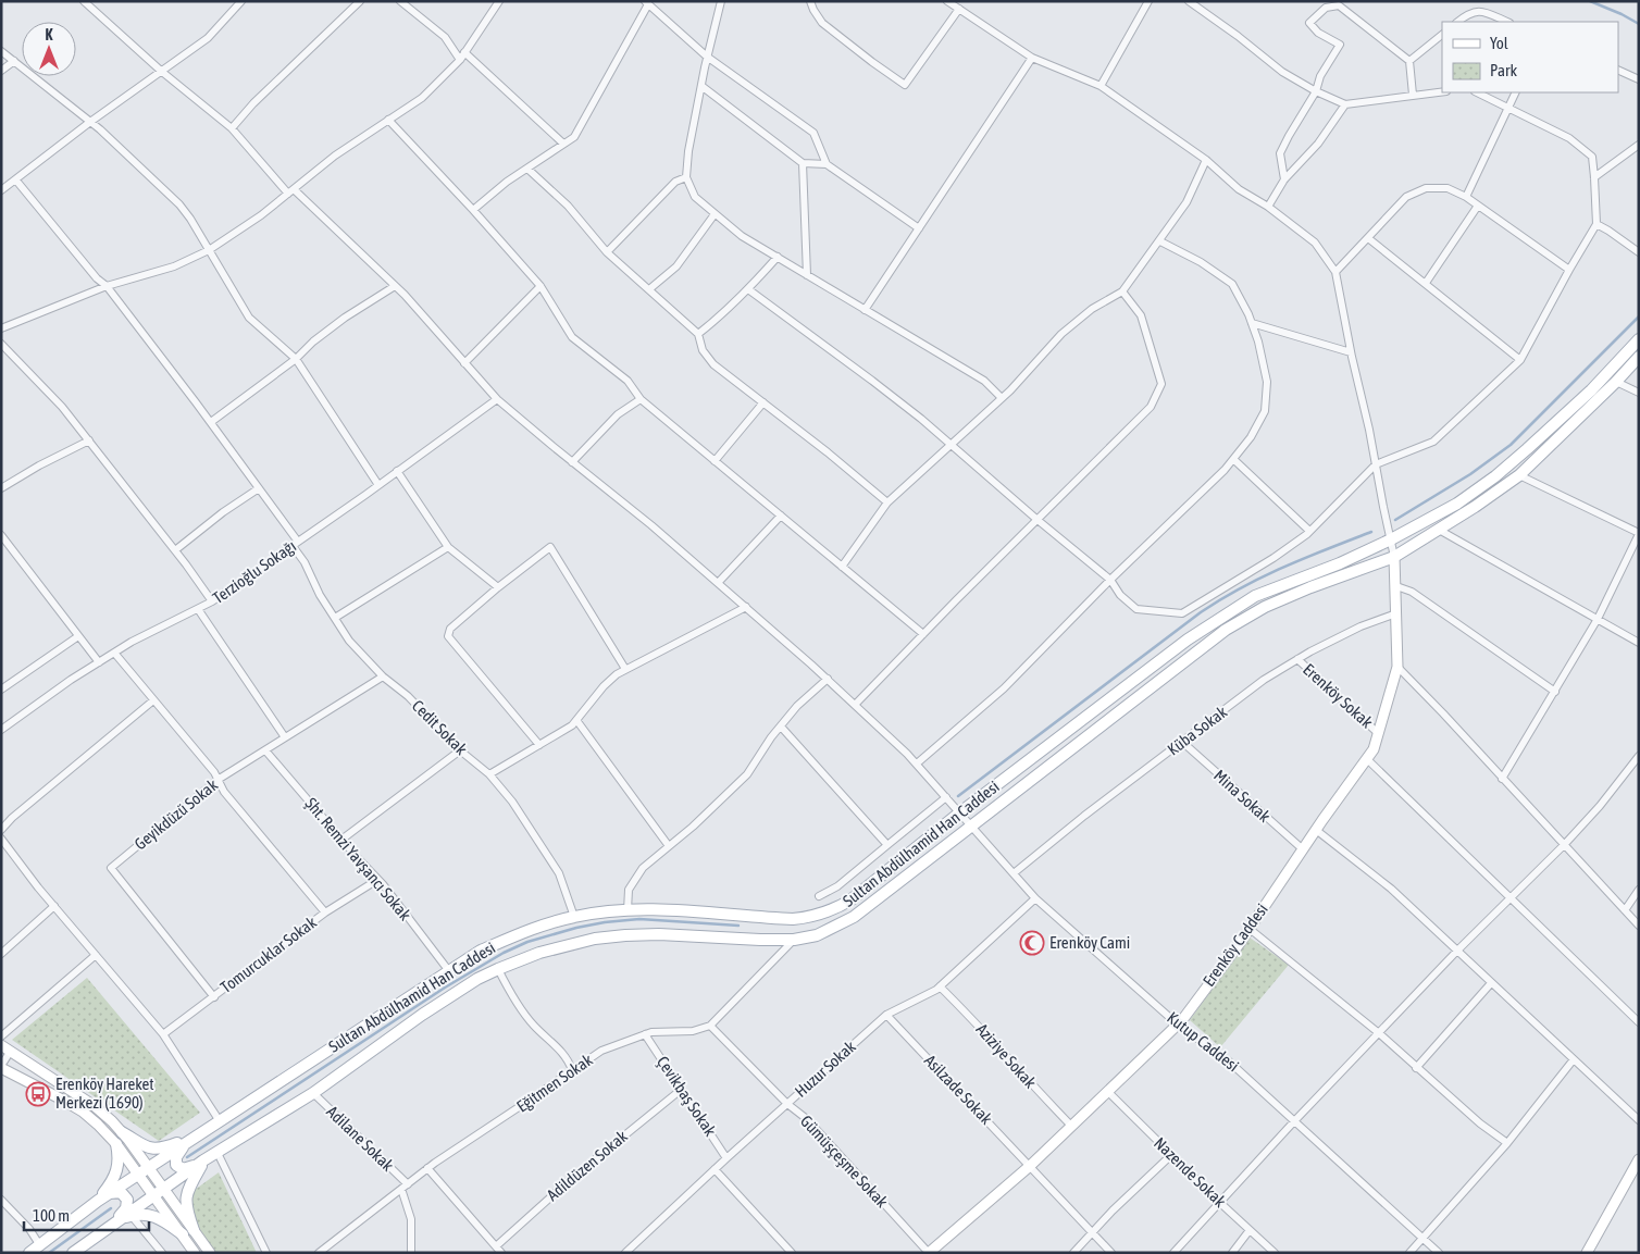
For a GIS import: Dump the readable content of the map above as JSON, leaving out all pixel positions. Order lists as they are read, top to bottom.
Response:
{
  "streets": {
    "main road": ["Sultan Abdülhamid Han Caddesi"],
    "street": [
      "Terzioğlu Sokağı",
      "Erenköy Sokak",
      "Cedit Sokak",
      "Küba Sokak",
      "Mina Sokak",
      "Geyikdüzü Sokak",
      "Şht. Remzi Yavşancı Sokak",
      "Erenköy Caddesi",
      "Tomurcuklar Sokak",
      "Kutup Caddesi",
      "Aziziye Sokak",
      "Huzur Sokak",
      "Eğitmen Sokak",
      "Asilzade Sokak",
      "Çevikbaş Sokak",
      "Adilane Sokak",
      "Gümüşçeşme Sokak",
      "Adildüzen Sokak",
      "Nazende Sokak"
    ]
  },
  "crossings": [
    ["Terzioğlu Sokağı", "Cedit Sokak"],
    ["Terzioğlu Sokağı", "Kutup Caddesi"],
    ["Erenköy Sokak", "Küba Sokak"],
    ["Erenköy Sokak", "Erenköy Caddesi"],
    ["Cedit Sokak", "Geyikdüzü Sokak"],
    ["Cedit Sokak", "Sultan Abdülhamid Han Caddesi"],
    ["Küba Sokak", "Mina Sokak"],
    ["Küba Sokak", "Erenköy Caddesi"],
    ["Küba Sokak", "Kutup Caddesi"],
    ["Mina Sokak", "Erenköy Caddesi"],
    ["Geyikdüzü Sokak", "Şht. Remzi Yavşancı Sokak"],
    ["Geyikdüzü Sokak", "Tomurcuklar Sokak"],
    ["Sultan Abdülhamid Han Caddesi", "Şht. Remzi Yavşancı Sokak"],
    ["Sultan Abdülhamid Han Caddesi", "Erenköy Caddesi"],
    ["Sultan Abdülhamid Han Caddesi", "Kutup Caddesi"],
    ["Sultan Abdülhamid Han Caddesi", "Adilane Sokak"],
    ["Şht. Remzi Yavşancı Sokak", "Tomurcuklar Sokak"],
    ["Erenköy Caddesi", "Kutup Caddesi"],
    ["Erenköy Caddesi", "Aziziye Sokak"],
    ["Erenköy Caddesi", "Asilzade Sokak"],
    ["Erenköy Caddesi", "Gümüşçeşme Sokak"],
    ["Erenköy Caddesi", "Nazende Sokak"],
    ["Kutup Caddesi", "Huzur Sokak"],
    ["Aziziye Sokak", "Huzur Sokak"],
    ["Huzur Sokak", "Asilzade Sokak"],
    ["Huzur Sokak", "Çevikbaş Sokak"],
    ["Huzur Sokak", "Gümüşçeşme Sokak"],
    ["Eğitmen Sokak", "Çevikbaş Sokak"],
    ["Eğitmen Sokak", "Adilane Sokak"],
    ["Eğitmen Sokak", "Gümüşçeşme Sokak"],
    ["Çevikbaş Sokak", "Adildüzen Sokak"]
  ],
  "places": {
    "mosque": ["Erenköy Cami"],
    "bus stop": ["Erenköy Hareket Merkezi (1690)"]
  },
  "legend": ["Yol", "Park"],
  "scale_bar": "100 m",
  "north": "top"
}
